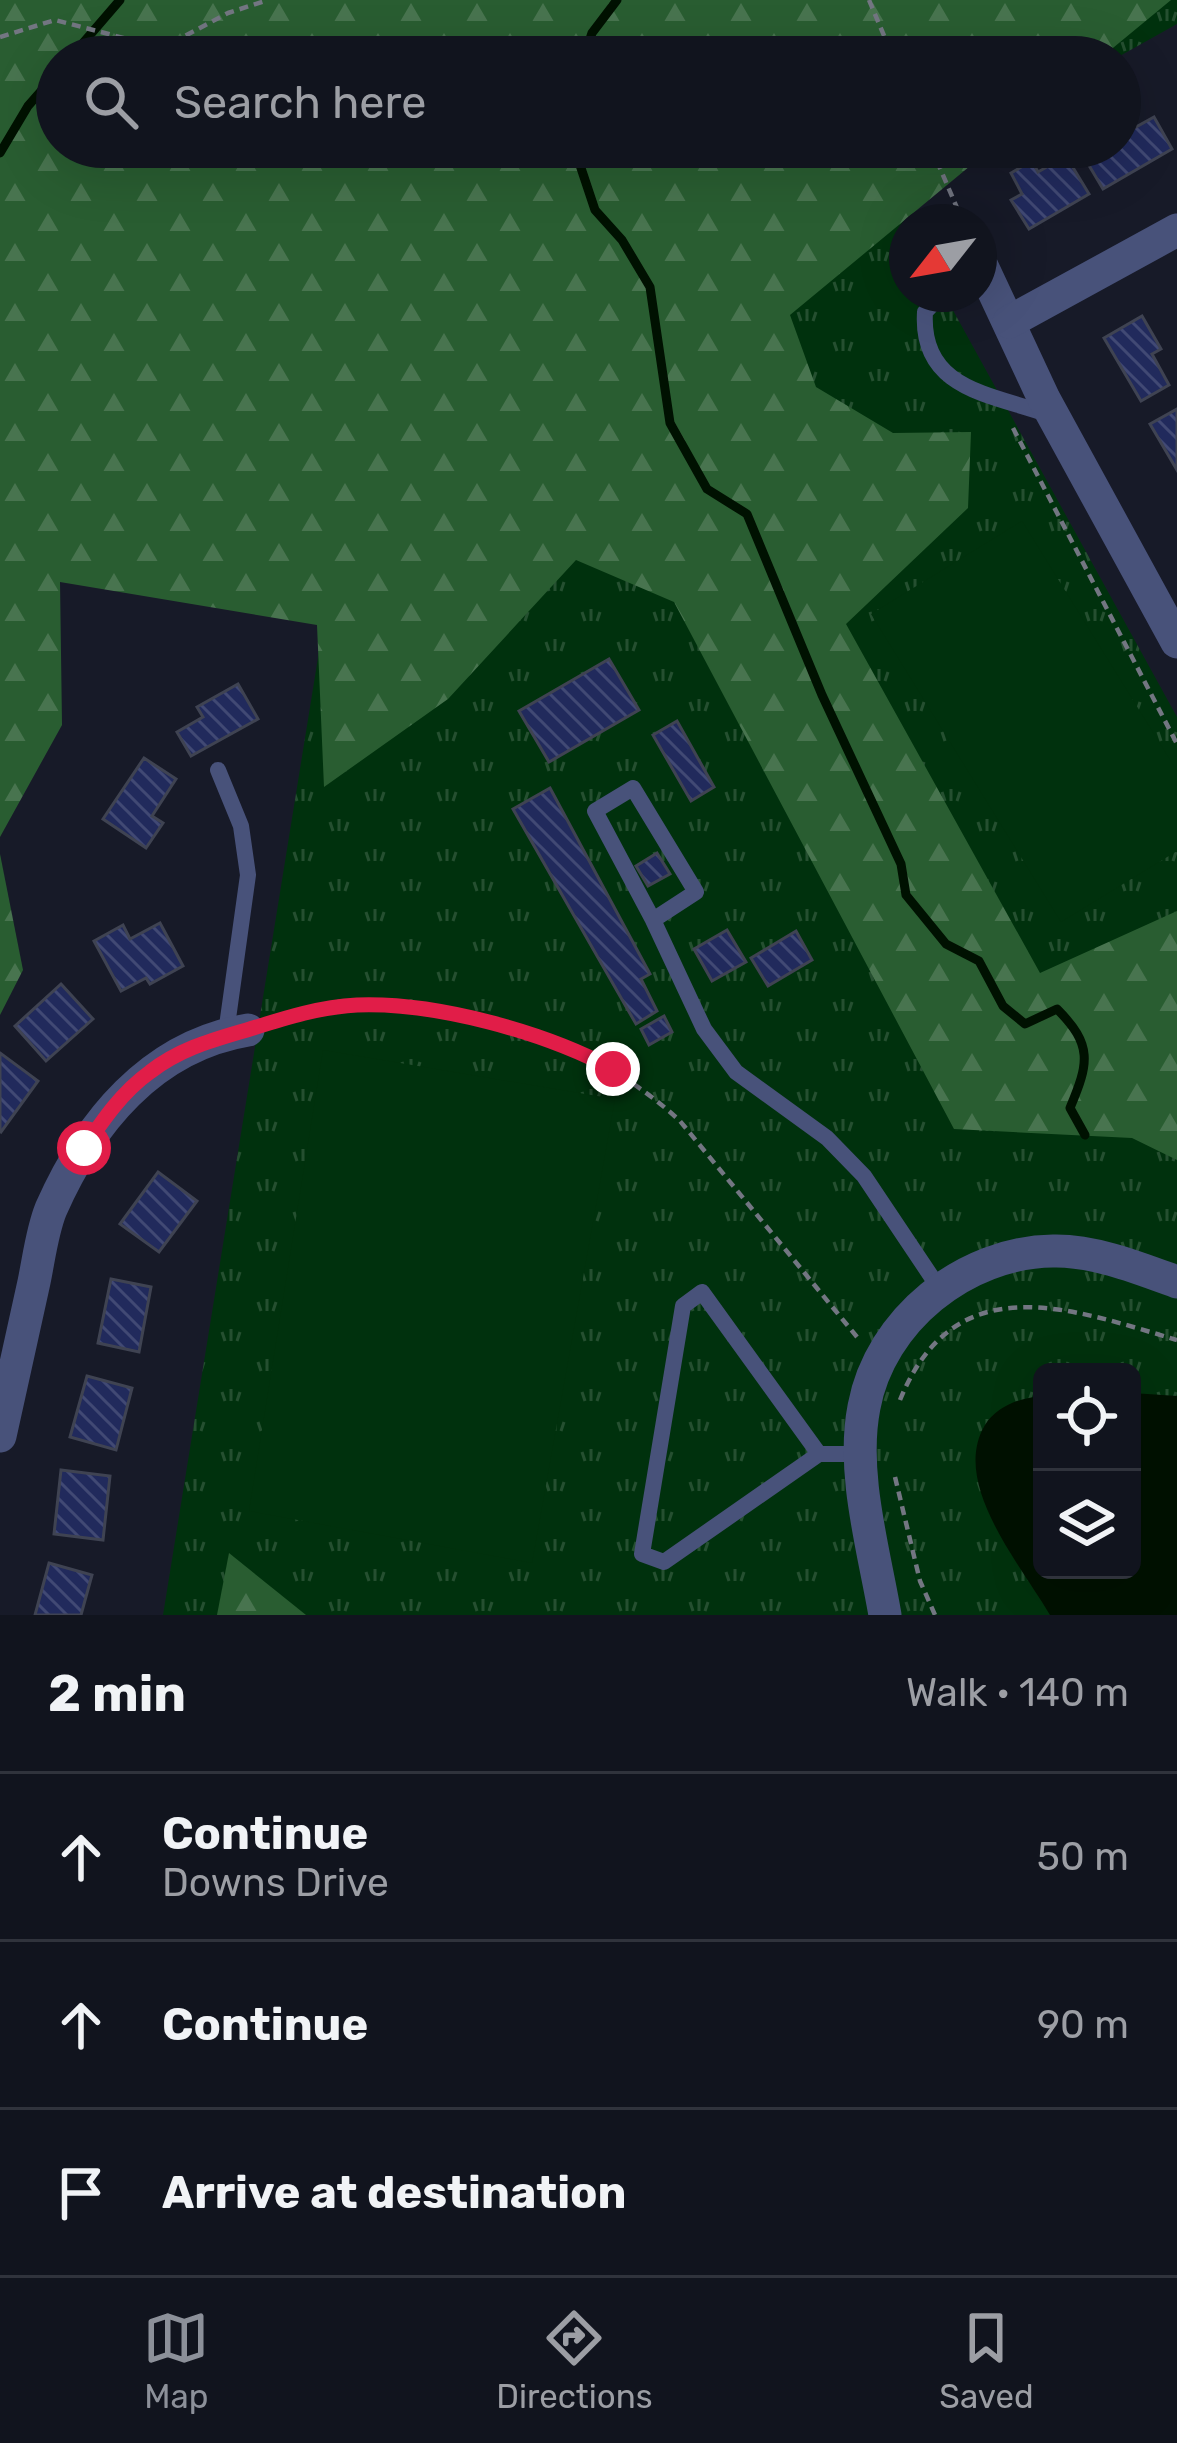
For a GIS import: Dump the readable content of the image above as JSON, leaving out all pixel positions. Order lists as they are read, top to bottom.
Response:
{
  "north": "bottom left",
  "page": {
    "search": "Search here",
    "heading": ["2 min", "Walk · 140 m"],
    "list": [
      ["Continue", "Downs Drive", "50 m"],
      ["Continue", "90 m"],
      "Arrive at destination"
    ],
    "nav": ["Map", "Directions", "Saved"]
  }
}
